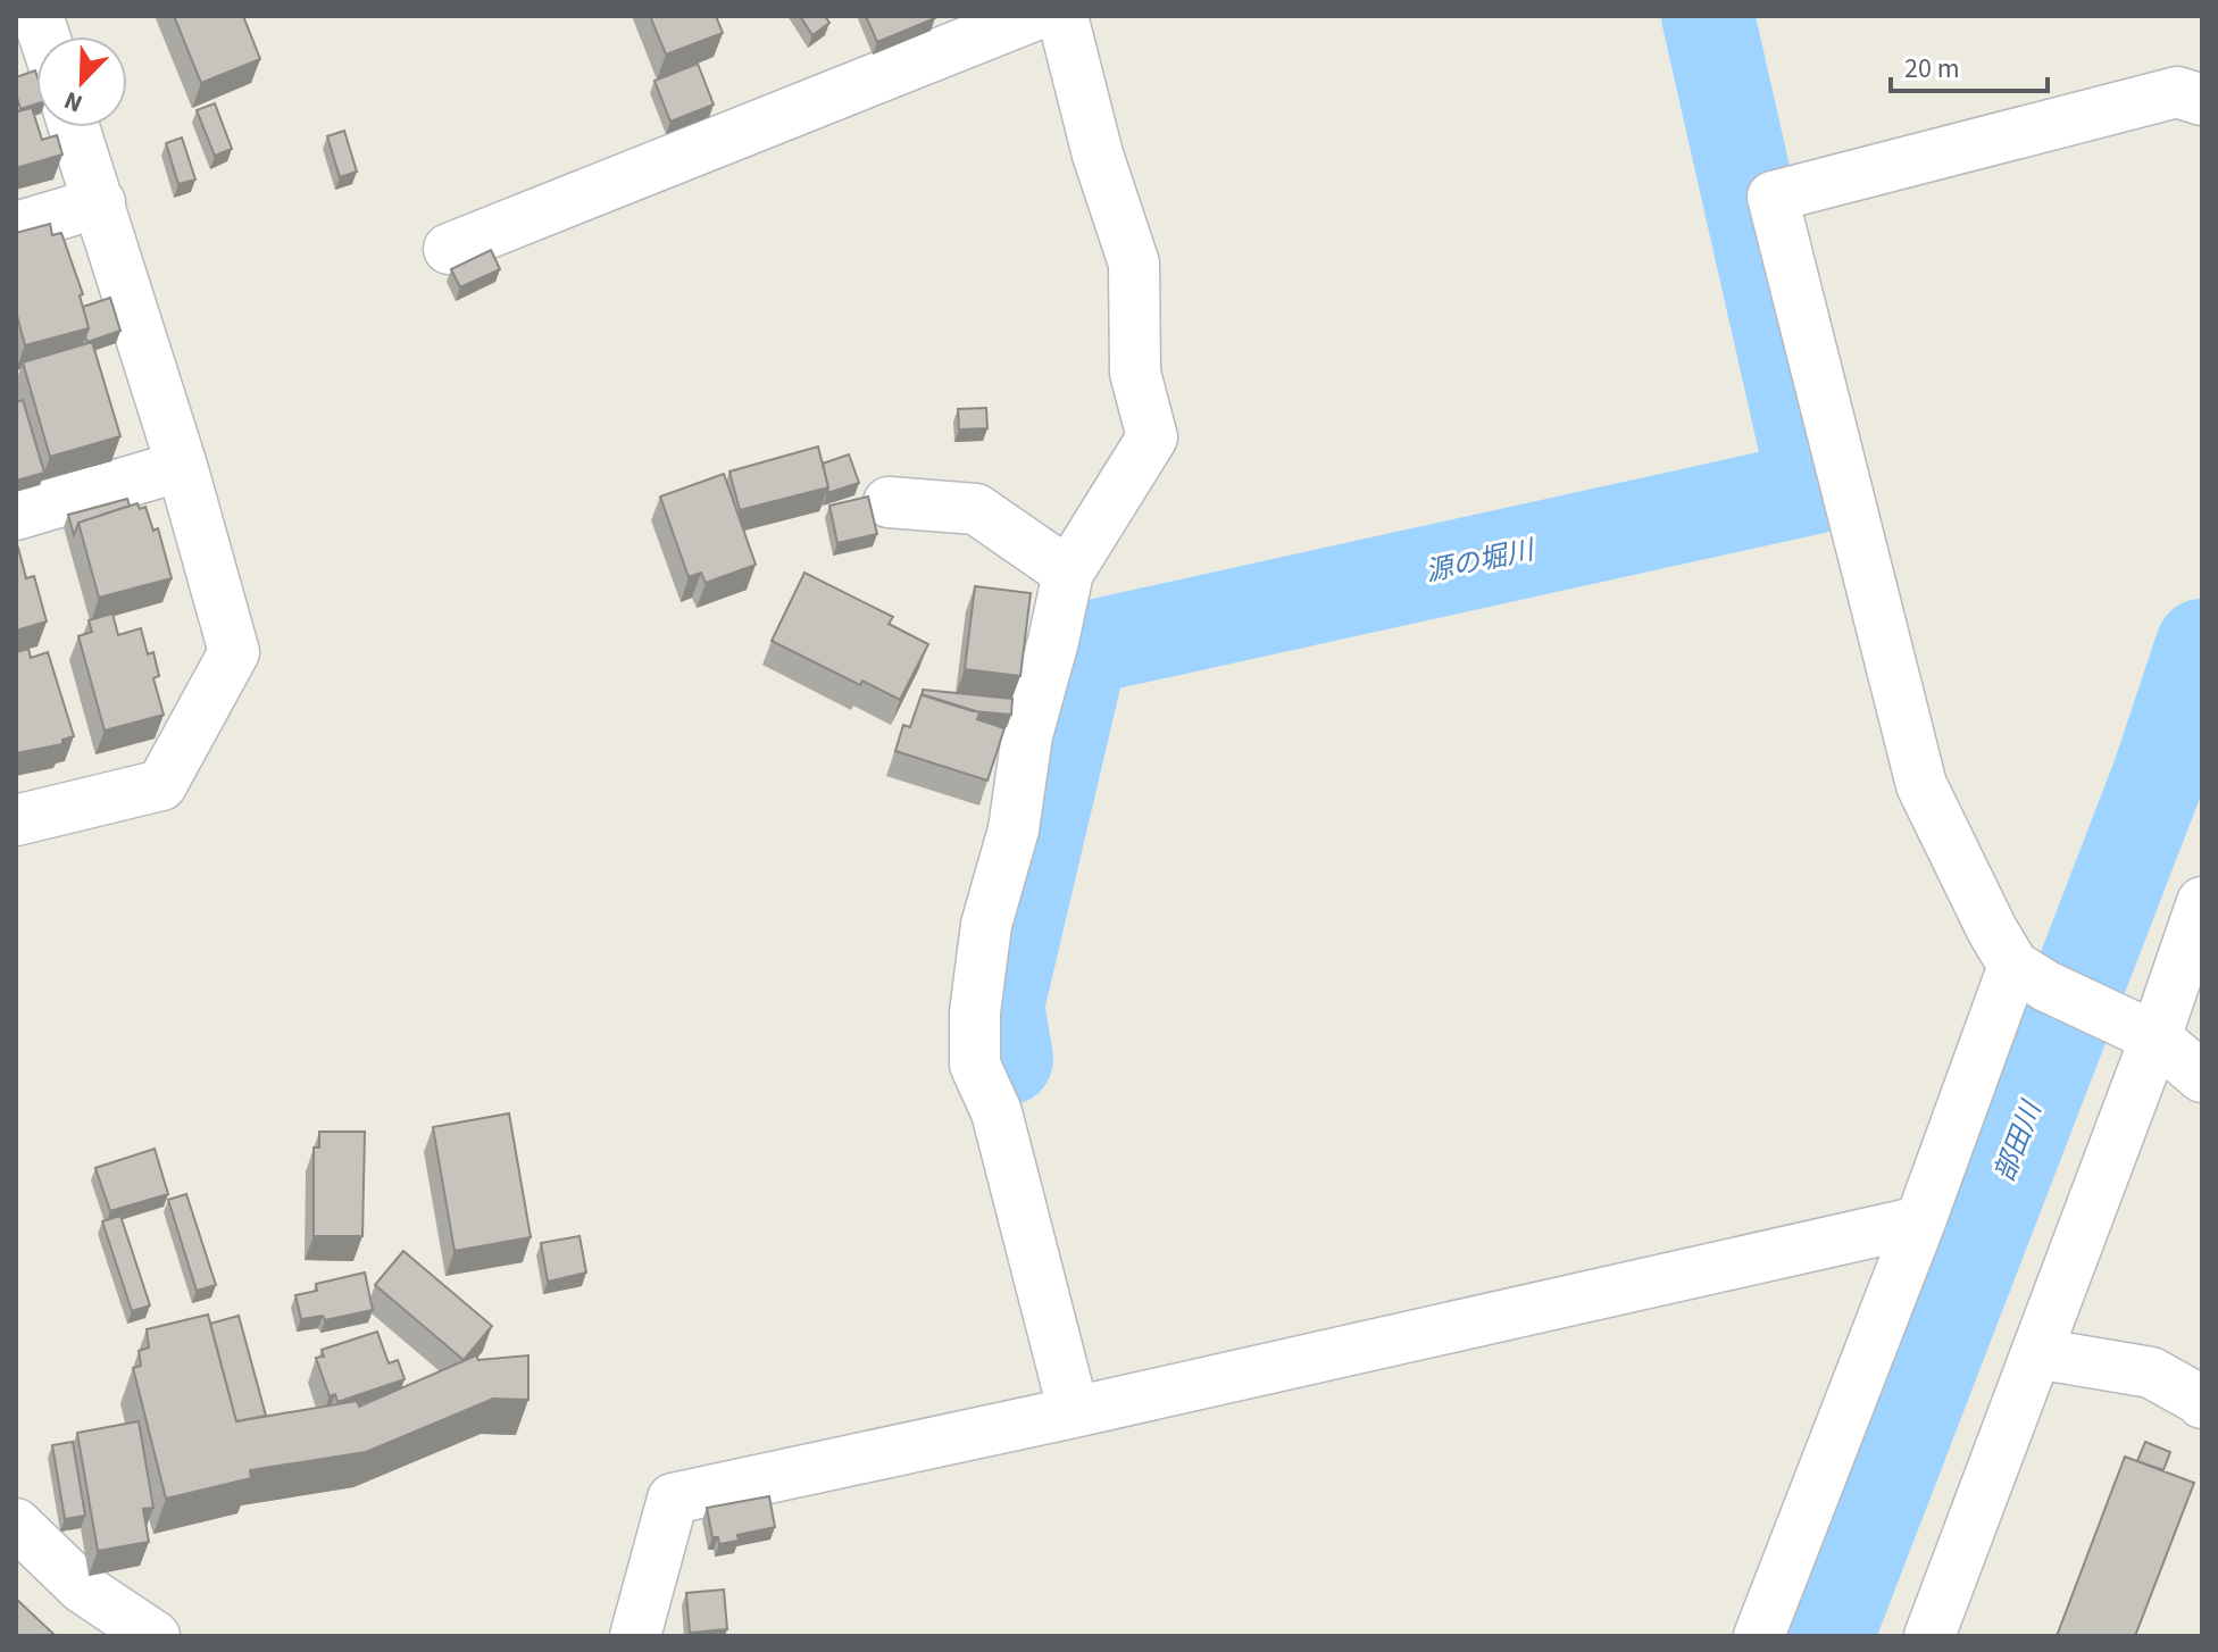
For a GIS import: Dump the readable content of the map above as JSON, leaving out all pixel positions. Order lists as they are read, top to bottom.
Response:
{
  "water": ["源の堀川", "部田川"],
  "scale_bar": "20 m",
  "north": "bottom left"
}
